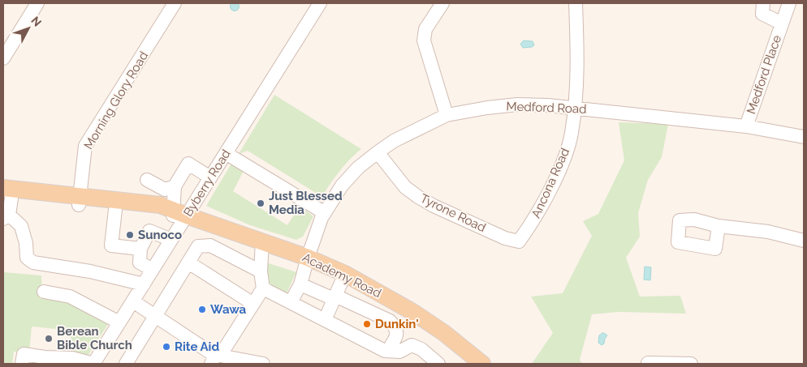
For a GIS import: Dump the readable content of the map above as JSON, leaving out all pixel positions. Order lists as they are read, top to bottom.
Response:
{
  "streets": {
    "main road": ["Academy Road"],
    "street": [
      "Medford Place",
      "Morning Glory Road",
      "Medford Road",
      "Byberry Road",
      "Ancona Road",
      "Tyrone Road"
    ]
  },
  "crossings": [
    ["Medford Place", "Medford Road"],
    ["Morning Glory Road", "Academy Road"],
    ["Medford Road", "Ancona Road"],
    ["Medford Road", "Tyrone Road"],
    ["Medford Road", "Academy Road"],
    ["Byberry Road", "Academy Road"],
    ["Ancona Road", "Tyrone Road"]
  ],
  "places": [
    "Just Blessed Media",
    "Sunoco",
    "Wawa",
    "Dunkin'",
    "Berean Bible Church",
    "Rite Aid"
  ],
  "north": "top right"
}
